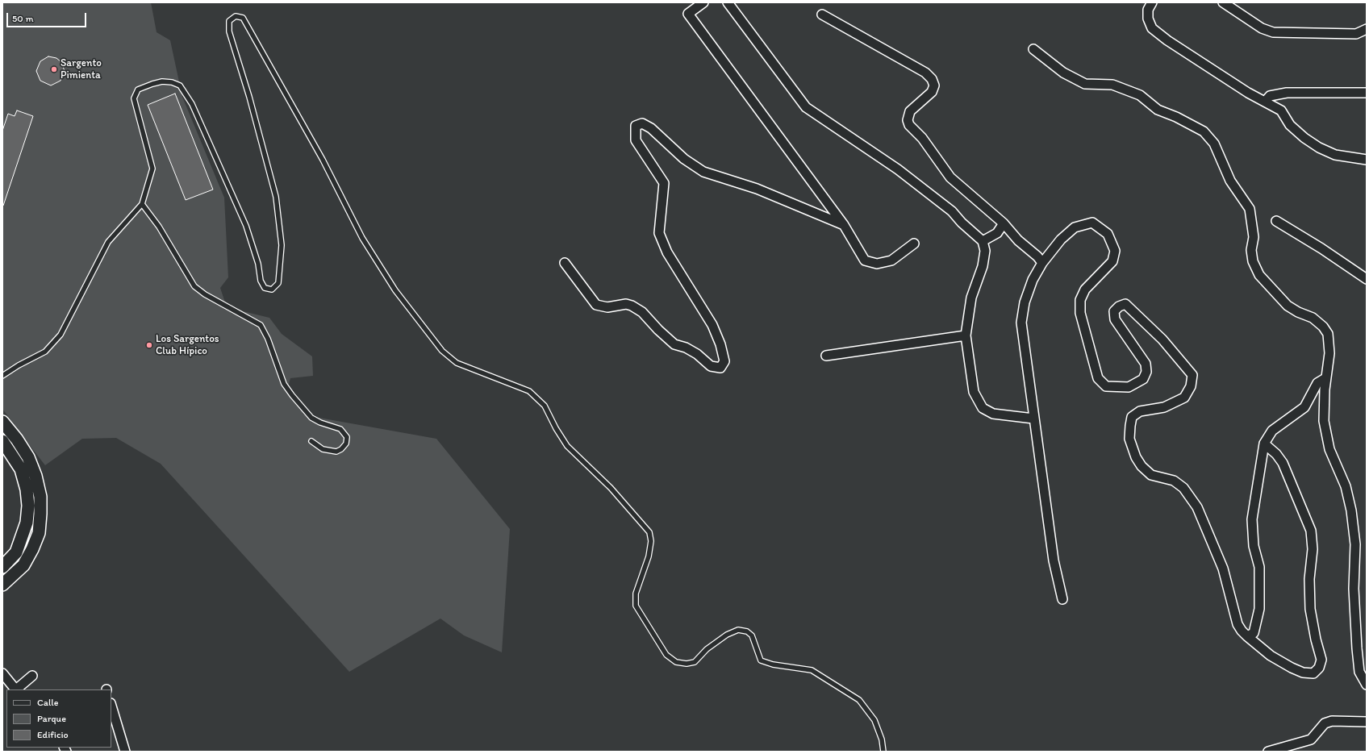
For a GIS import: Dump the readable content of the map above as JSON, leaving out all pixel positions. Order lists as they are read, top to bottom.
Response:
{
  "places": ["Sargento Pimienta", "Los Sargentos Club Hípico"],
  "legend": ["Calle", "Parque", "Edificio"],
  "scale_bar": "50 m"
}
